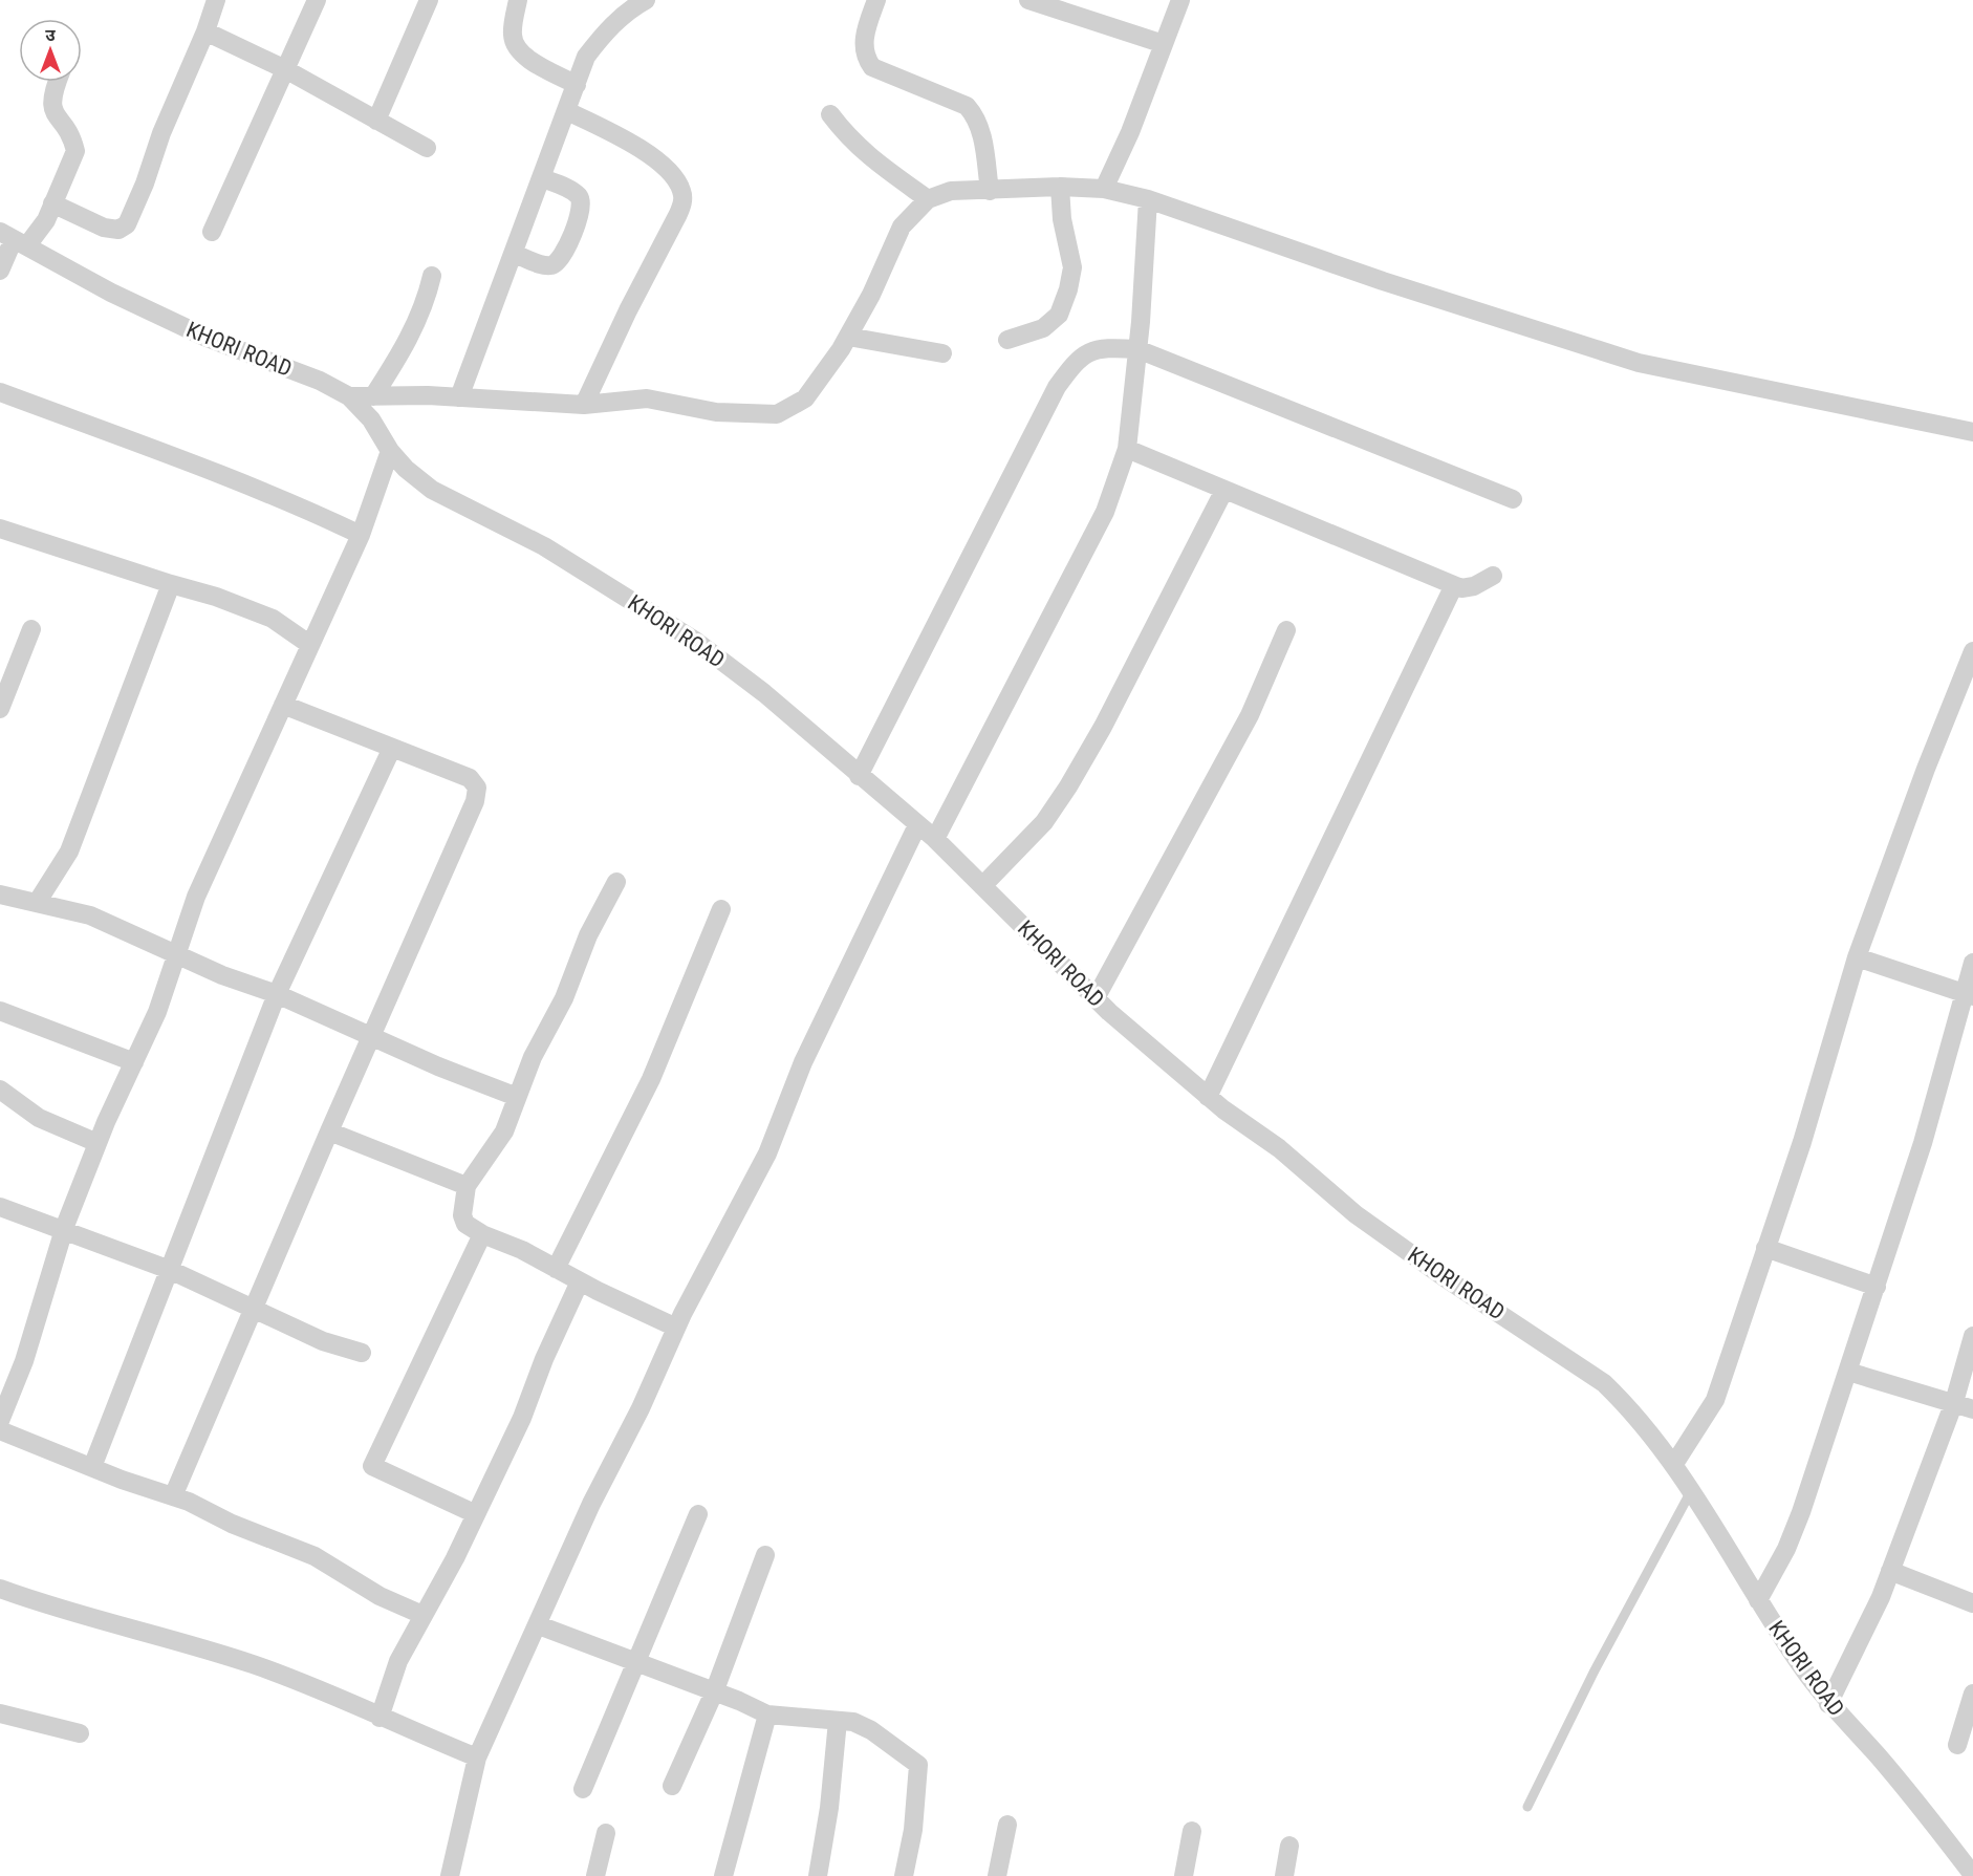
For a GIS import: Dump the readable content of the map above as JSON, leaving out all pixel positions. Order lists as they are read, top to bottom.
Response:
{
  "streets": {
    "street": ["KHORI ROAD"]
  },
  "north": "top"
}
